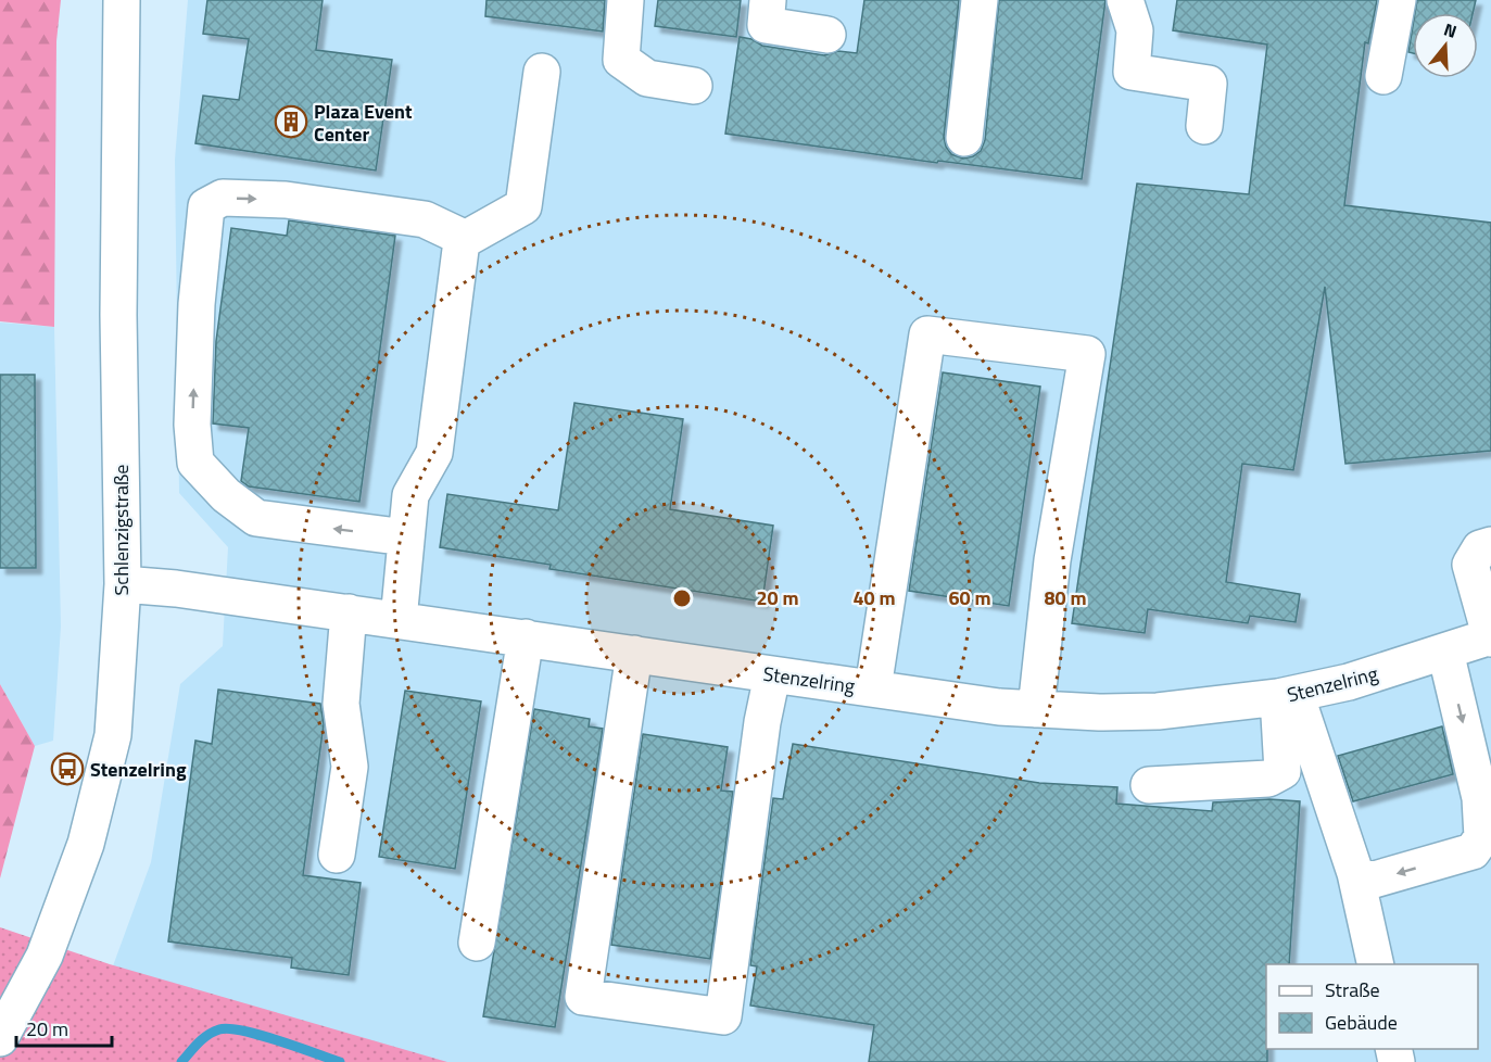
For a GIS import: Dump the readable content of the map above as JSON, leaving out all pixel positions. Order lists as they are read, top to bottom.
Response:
{
  "streets": {
    "street": ["Schlenzigstraße", "Stenzelring"]
  },
  "crossings": [
    ["Schlenzigstraße", "Stenzelring"]
  ],
  "places": {
    "building": ["Plaza Event Center"],
    "bus stop": ["Stenzelring"]
  },
  "legend": ["Straße", "Gebäude"],
  "scale_bar": "20 m",
  "north": "top",
  "rings": [
    "20 m",
    "40 m",
    "60 m",
    "80 m"
  ]
}
